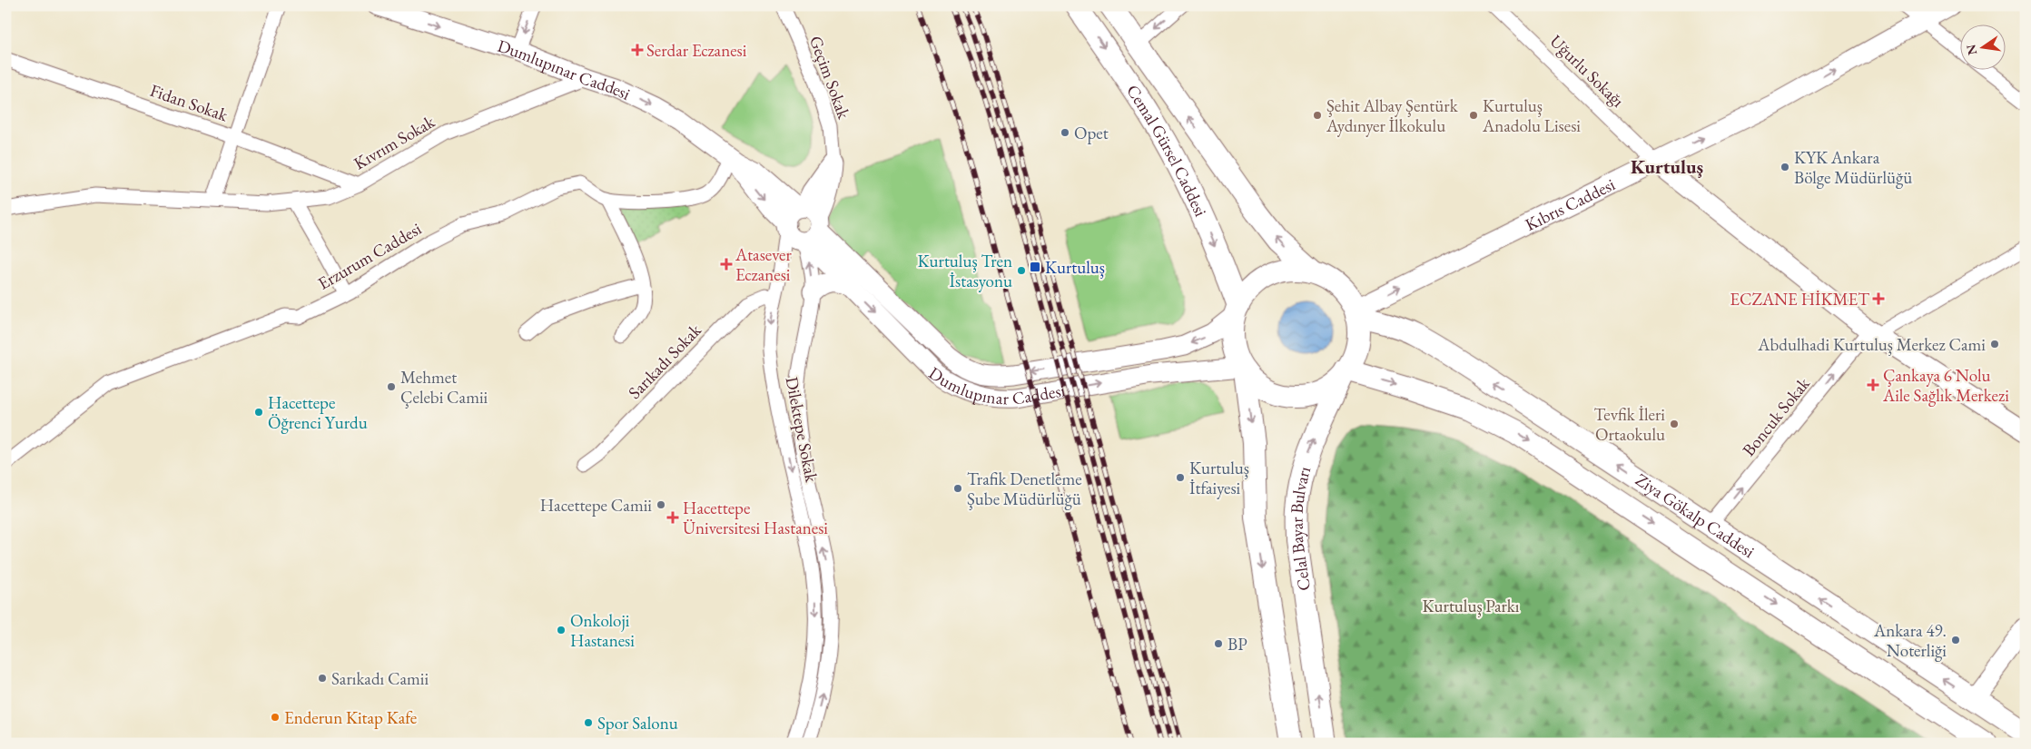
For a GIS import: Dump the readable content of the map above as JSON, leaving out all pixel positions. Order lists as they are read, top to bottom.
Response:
{
  "streets": {
    "main road": [
      "Dumlupınar Caddesi",
      "Cemal Gürsel Caddesi",
      "Kıbrıs Caddesi",
      "Ziya Gökalp Caddesi",
      "Celal Bayar Bulvarı"
    ],
    "street": [
      "Uğurlu Sokağı",
      "Geçim Sokak",
      "Fidan Sokak",
      "Kıvrım Sokak",
      "Erzurum Caddesi",
      "Sarıkadı Sokak",
      "Boncuk Sokak",
      "Dilektepe Sokak"
    ]
  },
  "crossings": [
    ["Dumlupınar Caddesi", "Kıvrım Sokak"],
    ["Dumlupınar Caddesi", "Cemal Gürsel Caddesi"],
    ["Dumlupınar Caddesi", "Kıbrıs Caddesi"],
    ["Dumlupınar Caddesi", "Erzurum Caddesi"],
    ["Dumlupınar Caddesi", "Dilektepe Sokak"],
    ["Dumlupınar Caddesi", "Ziya Gökalp Caddesi"],
    ["Dumlupınar Caddesi", "Celal Bayar Bulvarı"],
    ["Uğurlu Sokağı", "Kıbrıs Caddesi"],
    ["Fidan Sokak", "Kıvrım Sokak"],
    ["Cemal Gürsel Caddesi", "Kıbrıs Caddesi"],
    ["Cemal Gürsel Caddesi", "Ziya Gökalp Caddesi"],
    ["Cemal Gürsel Caddesi", "Celal Bayar Bulvarı"],
    ["Kıbrıs Caddesi", "Ziya Gökalp Caddesi"],
    ["Kıbrıs Caddesi", "Celal Bayar Bulvarı"],
    ["Sarıkadı Sokak", "Dilektepe Sokak"],
    ["Boncuk Sokak", "Ziya Gökalp Caddesi"],
    ["Ziya Gökalp Caddesi", "Celal Bayar Bulvarı"]
  ],
  "one_way": ["Dumlupınar Caddesi", "Kıbrıs Caddesi", "Boncuk Sokak"],
  "districts": ["Kurtuluş"],
  "parks": ["Kurtuluş Parkı"],
  "places": {
    "health": [
      "Serdar Eczanesi",
      "Atasever Eczanesi",
      "ECZANE HİKMET",
      "Çankaya 6 Nolu Aile Sağlık Merkezi",
      "Hacettepe Üniversitesi Hastanesi"
    ],
    "other": [
      "Şehit Albay Şentürk Aydınyer İlkokulu",
      "Kurtuluş Anadolu Lisesi",
      "Opet",
      "KYK Ankara Bölge Müdürlüğü",
      "Kurtuluş Tren İstasyonu",
      "Abdulhadi Kurtuluş Merkez Cami",
      "Mehmet Çelebi Camii",
      "Hacettepe Öğrenci Yurdu",
      "Tevfik İleri Ortaokulu",
      "Kurtuluş İtfaiyesi",
      "Trafik Denetleme Şube Müdürlüğü",
      "Hacettepe Camii",
      "Onkoloji Hastanesi",
      "Ankara 49. Noterliği",
      "BP",
      "Sarıkadı Camii",
      "Enderun Kitap Kafe",
      "Spor Salonu"
    ],
    "transit": ["Kurtuluş"]
  },
  "north": "left"
}
